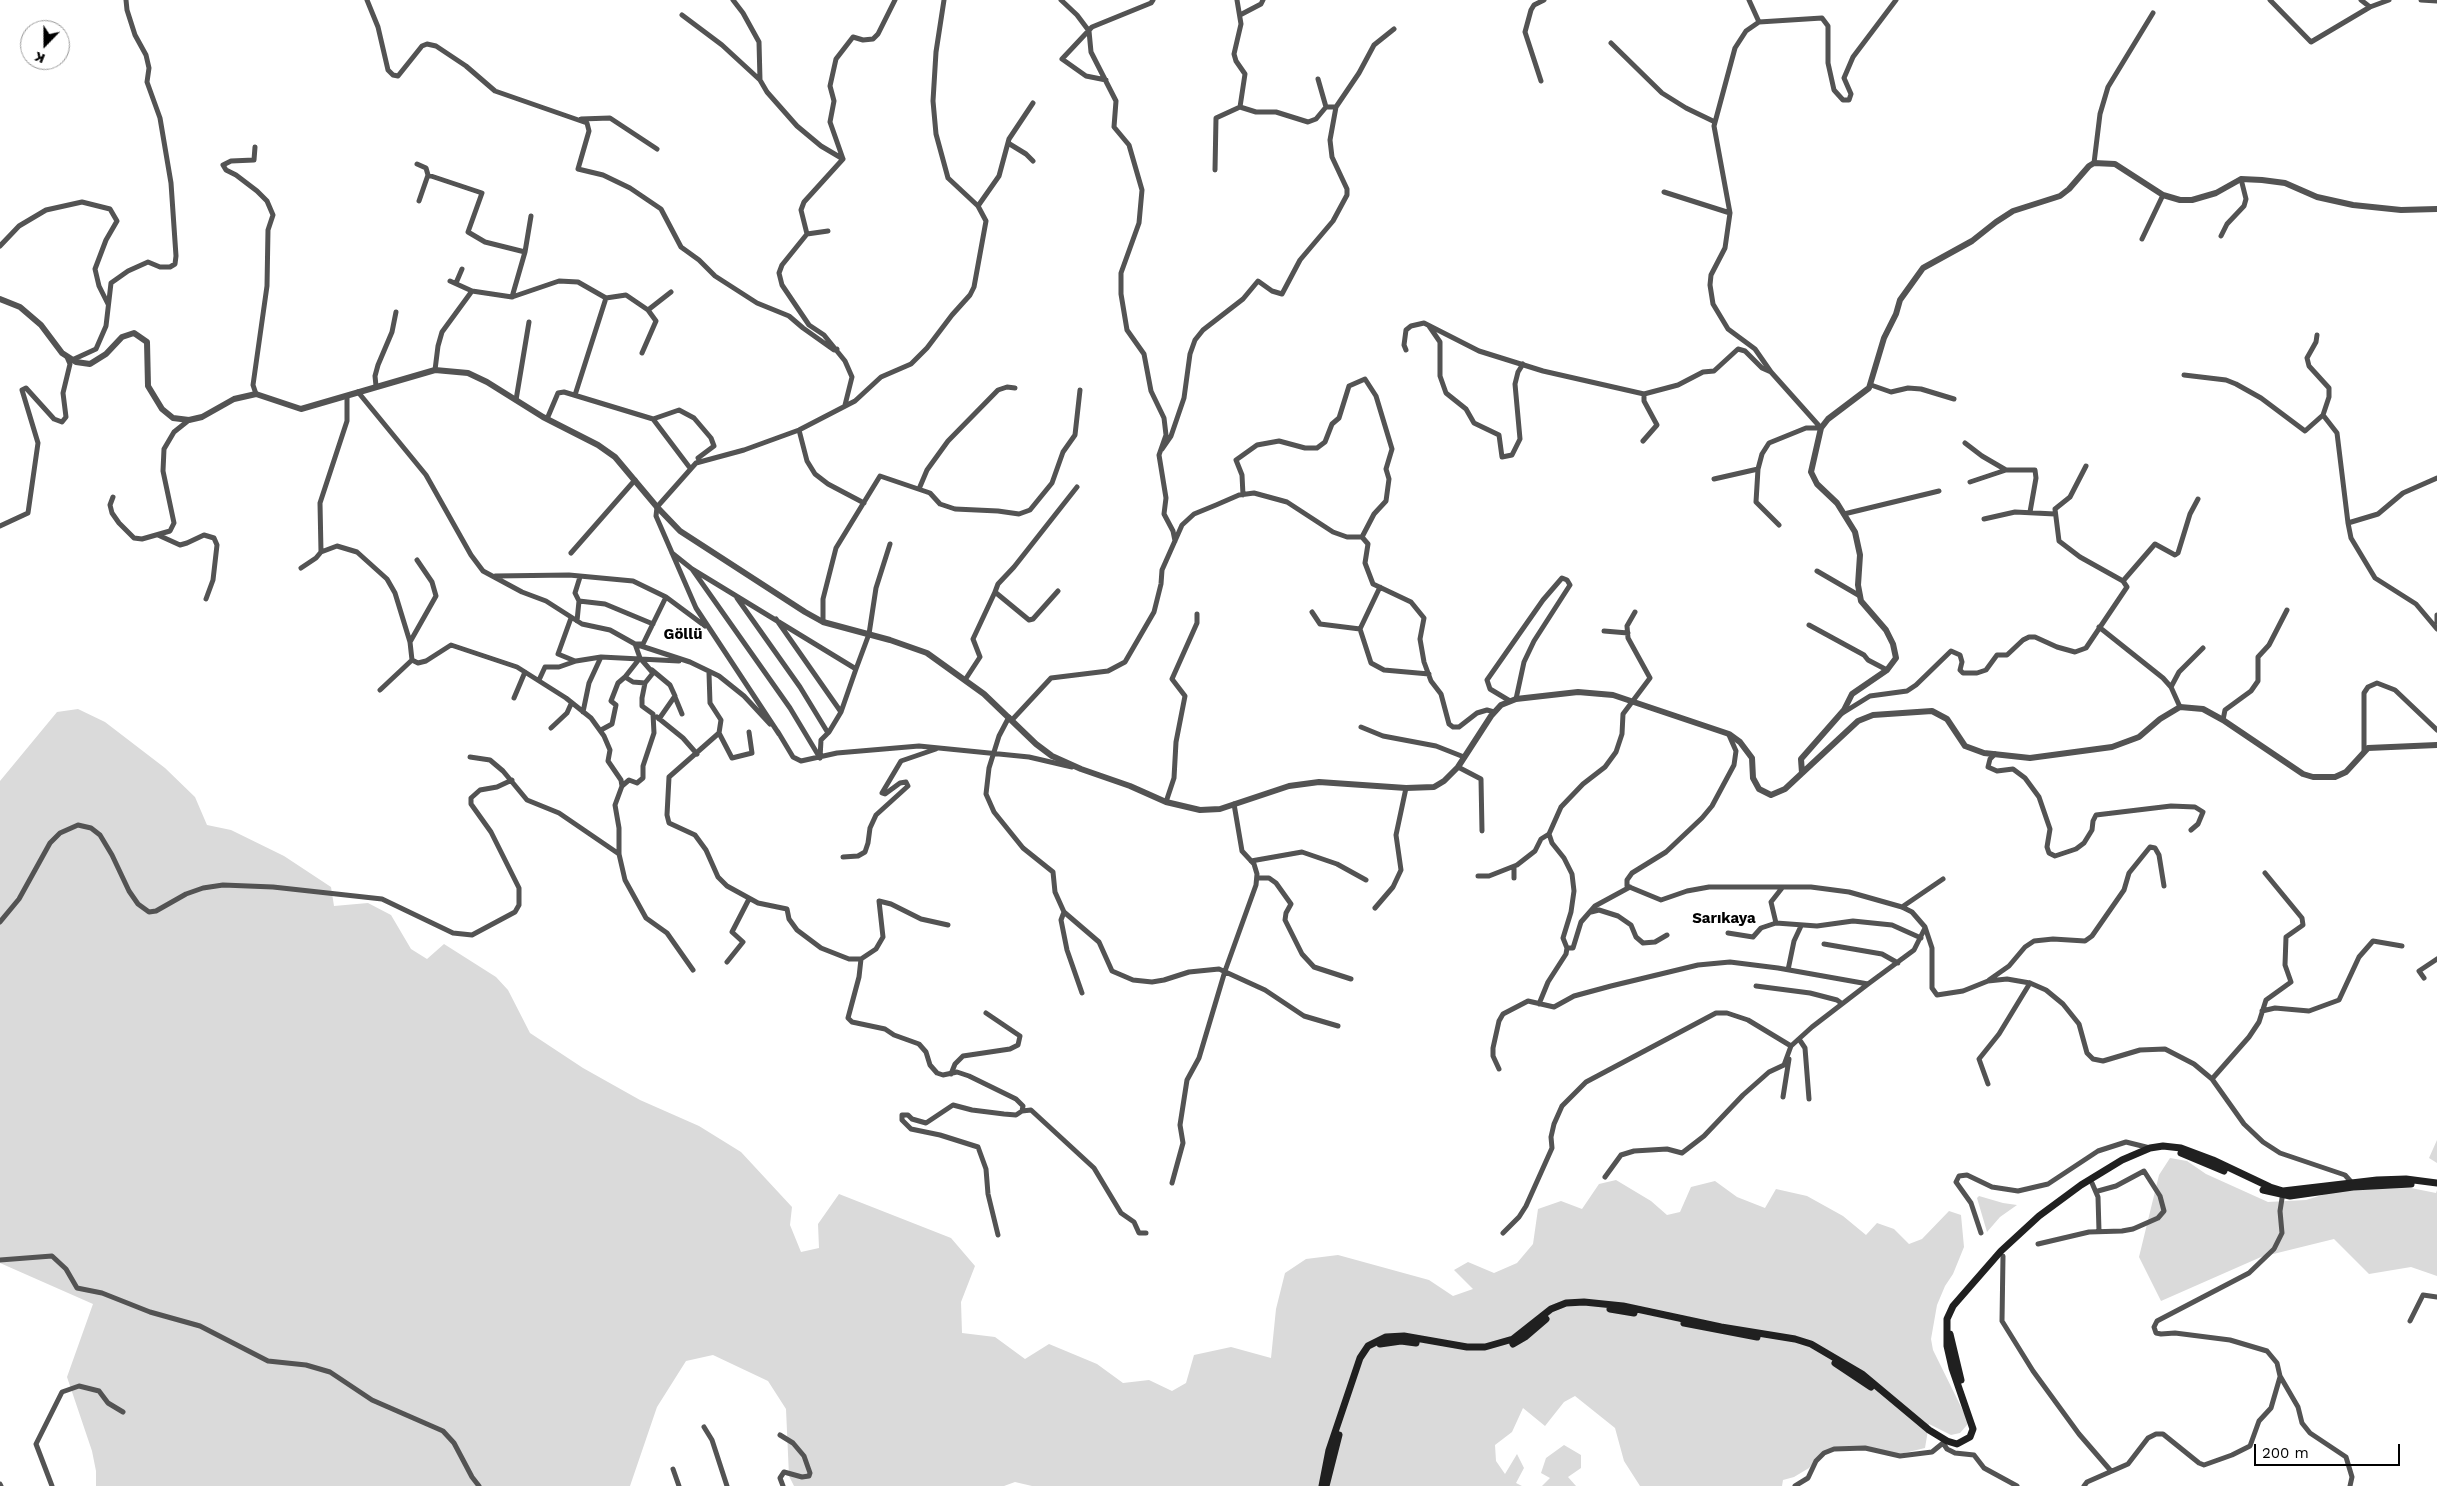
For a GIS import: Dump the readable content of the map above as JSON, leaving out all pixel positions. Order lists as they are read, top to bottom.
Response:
{
  "districts": ["Göllü", "Sarıkaya"],
  "scale_bar": "200 m",
  "north": "bottom"
}
